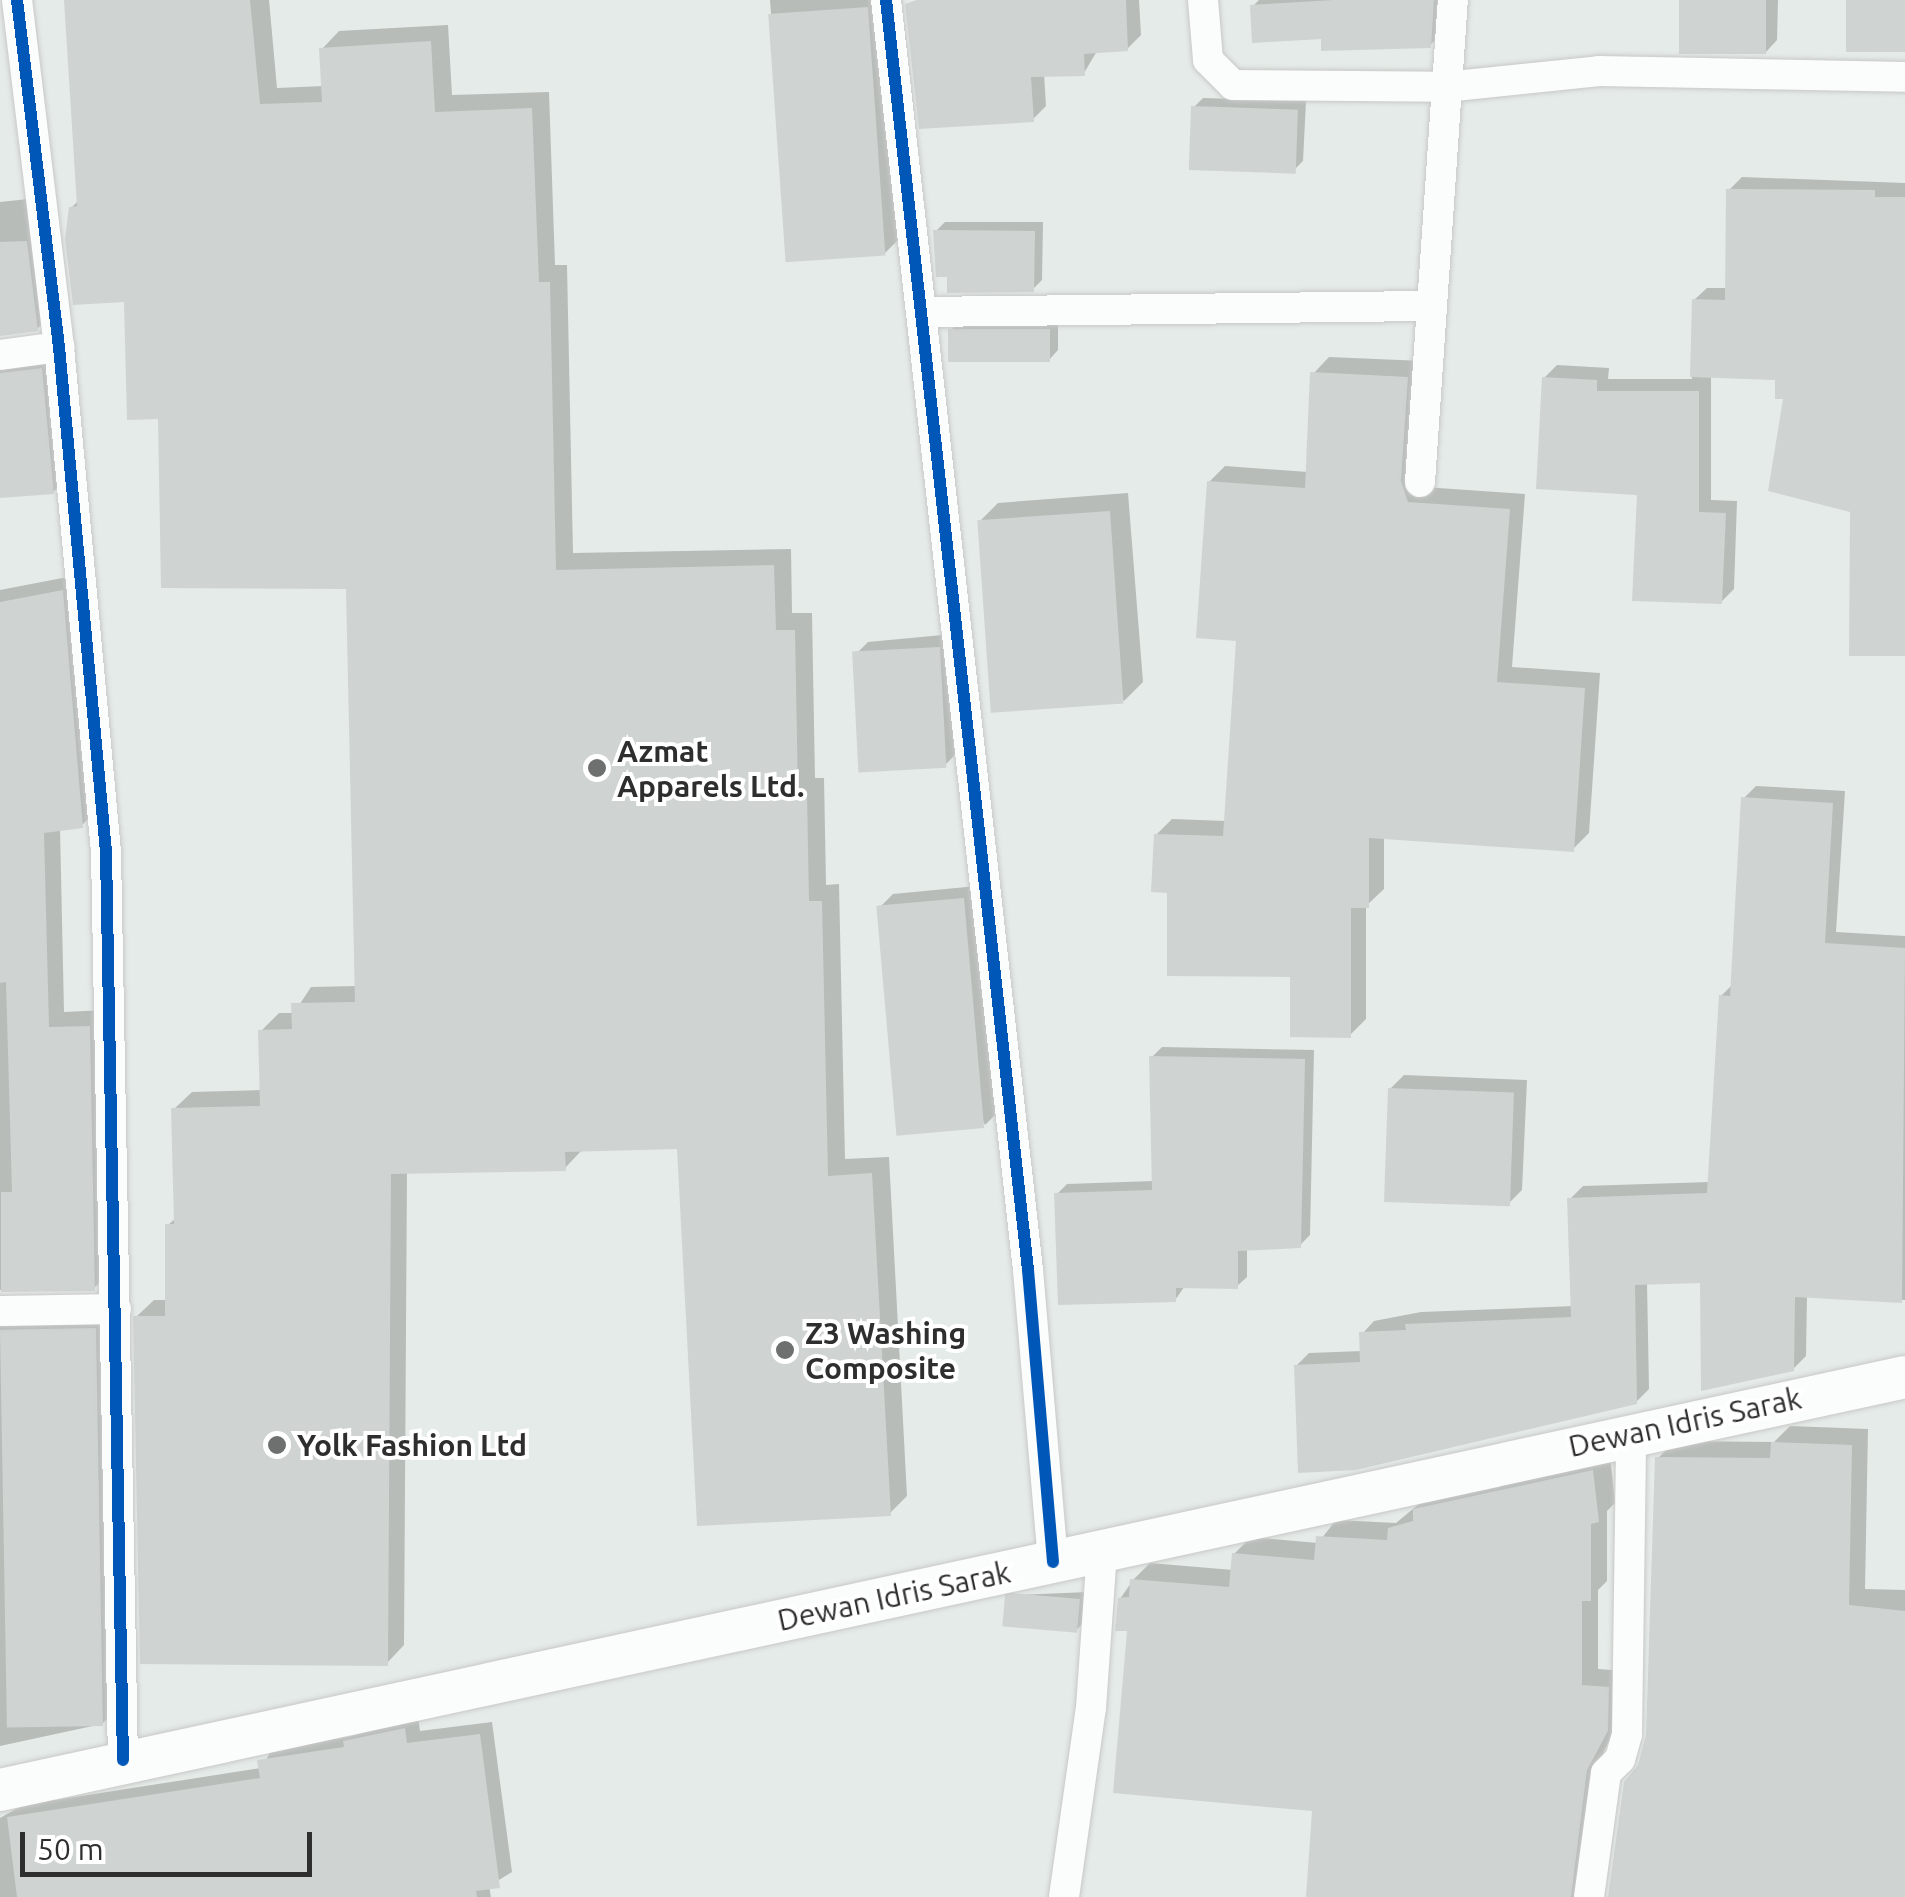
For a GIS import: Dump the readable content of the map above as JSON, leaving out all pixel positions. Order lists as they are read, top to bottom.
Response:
{
  "streets": {
    "main road": ["Dewan Idris Sarak"]
  },
  "places": ["Azmat Apparels Ltd.", "Z3 Washing Composite", "Yolk Fashion Ltd"],
  "scale_bar": "50 m"
}
